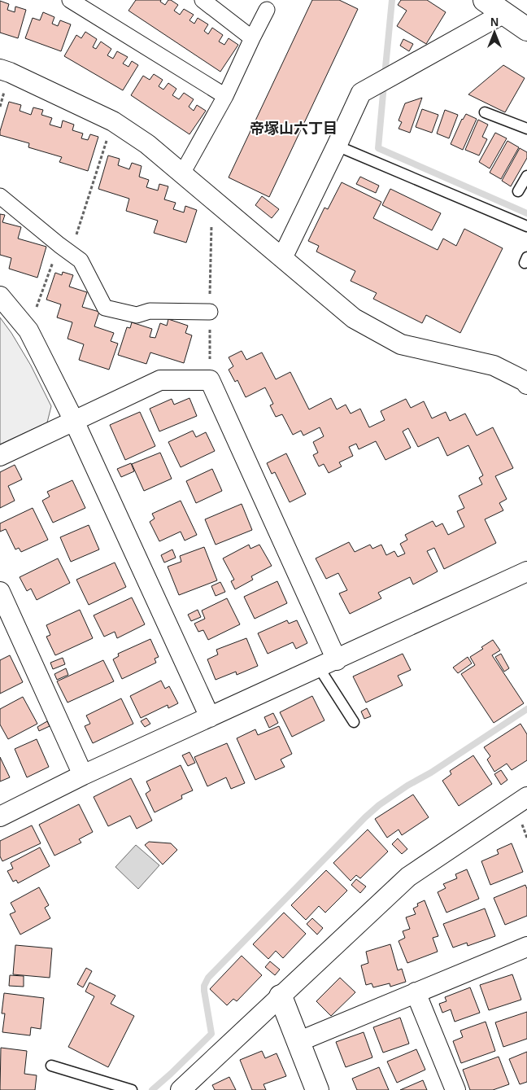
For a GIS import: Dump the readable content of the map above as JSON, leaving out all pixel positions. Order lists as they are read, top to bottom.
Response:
{
  "districts": ["帝塚山六丁目"],
  "north": "top"
}
